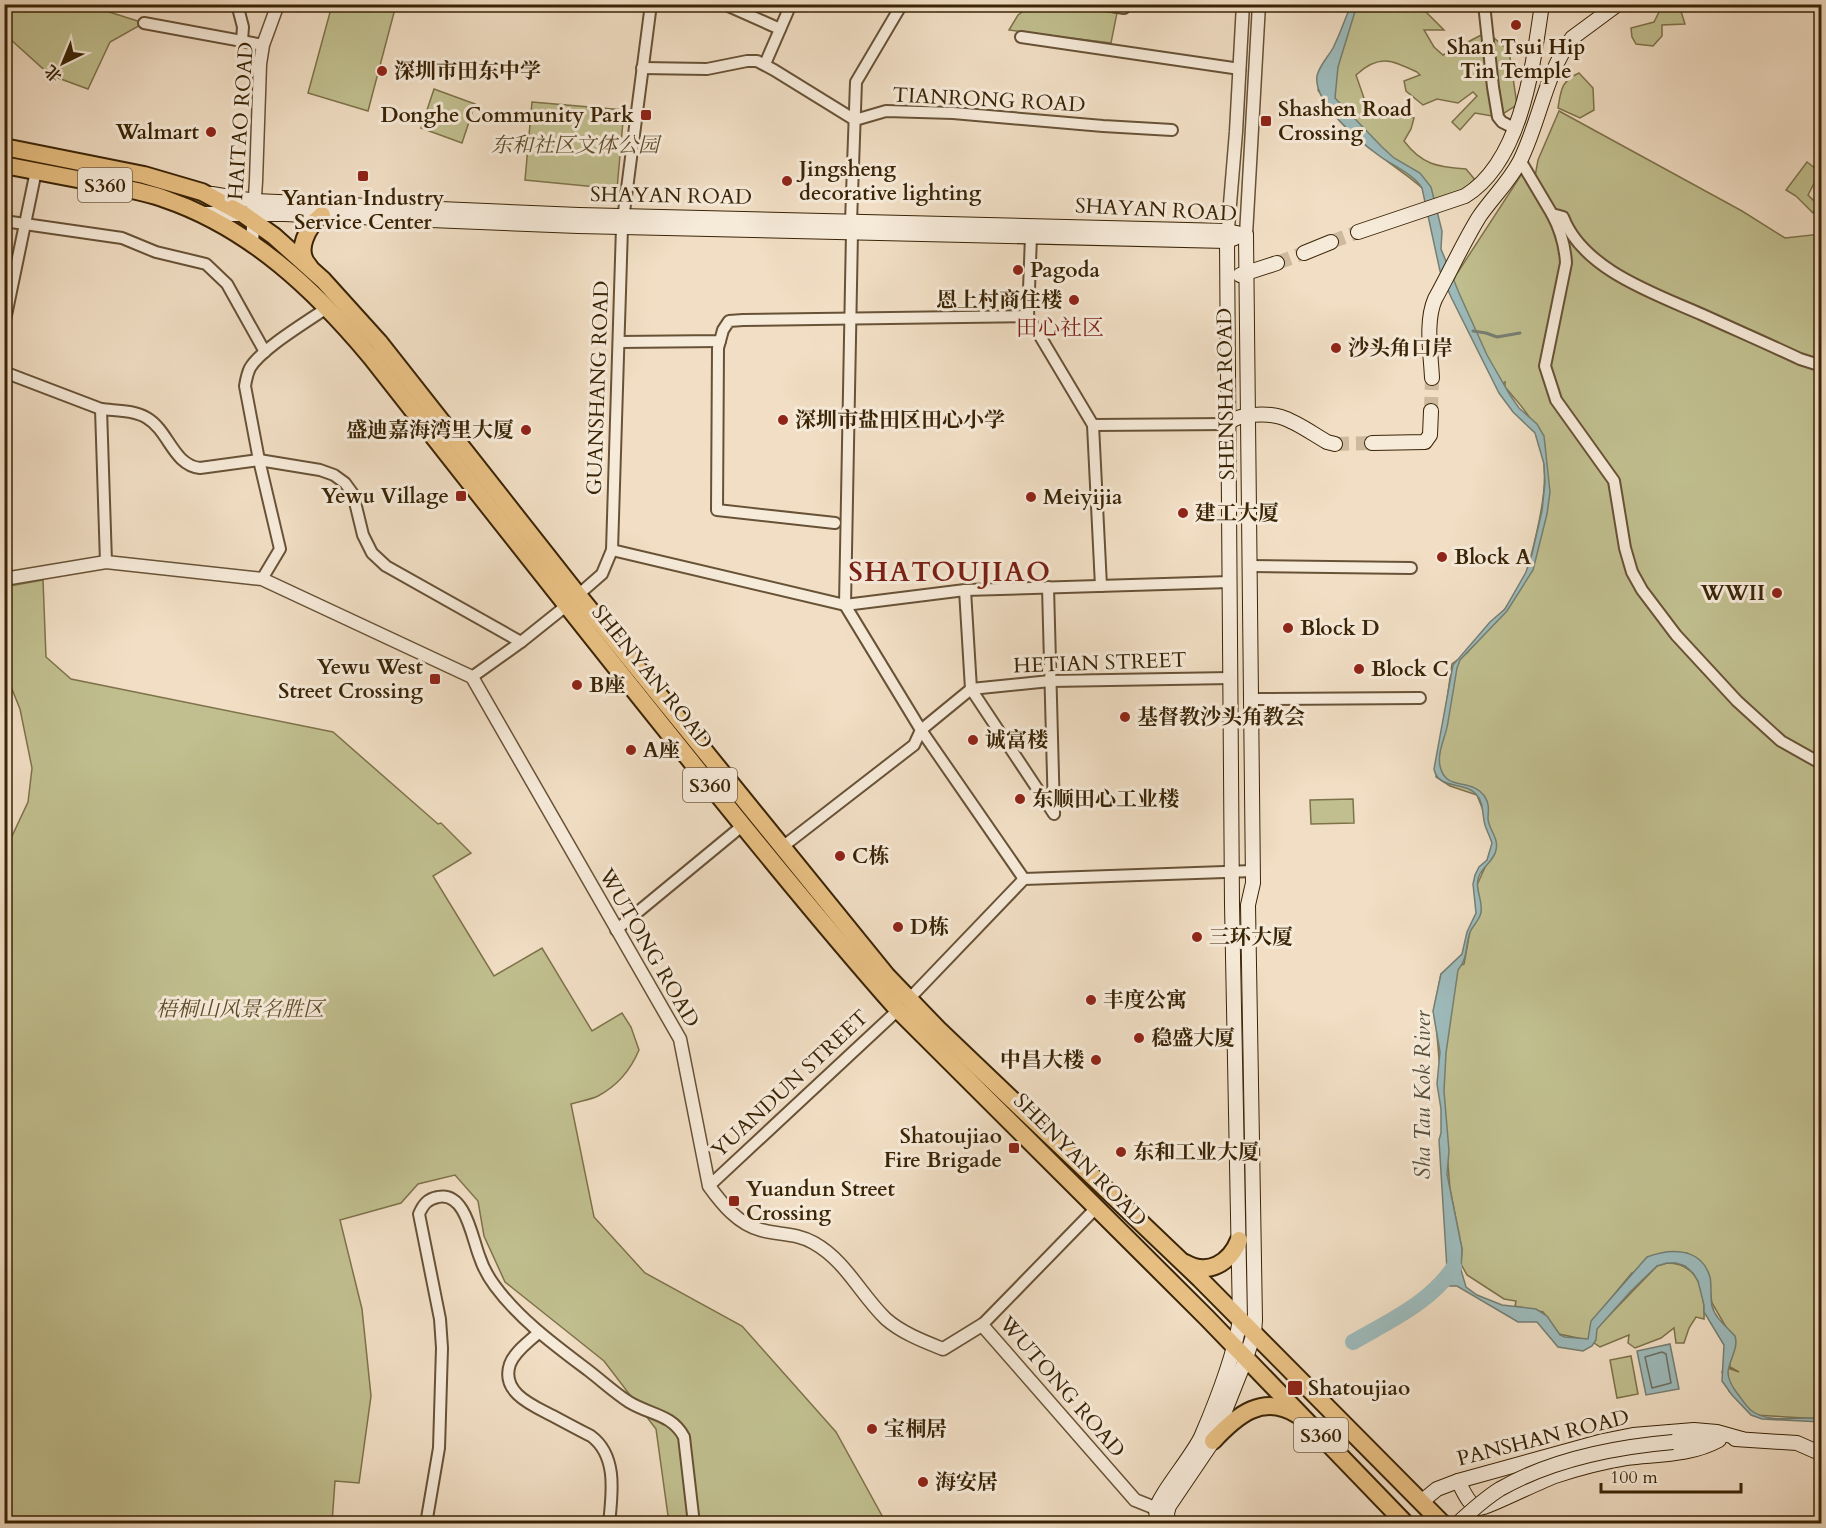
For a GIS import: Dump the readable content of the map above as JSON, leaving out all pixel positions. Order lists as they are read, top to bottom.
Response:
{
  "streets": {
    "main road": [
      "S360",
      "SHAYAN ROAD",
      "SHENSHA ROAD",
      "SHENYAN ROAD",
      "PANSHAN ROAD"
    ],
    "street": [
      "TIANRONG ROAD",
      "HAITAO ROAD",
      "GUANSHANG ROAD",
      "HETIAN STREET",
      "WUTONG ROAD",
      "YUANDUN STREET"
    ]
  },
  "crossings": [
    ["HAITAO ROAD", "SHAYAN ROAD"],
    ["HAITAO ROAD", "SHENYAN ROAD"],
    ["S360", "SHENSHA ROAD"],
    ["S360", "SHENYAN ROAD"],
    ["S360", "PANSHAN ROAD"],
    ["SHAYAN ROAD", "GUANSHANG ROAD"],
    ["SHAYAN ROAD", "SHENSHA ROAD"],
    ["SHAYAN ROAD", "SHENYAN ROAD"],
    ["SHENSHA ROAD", "HETIAN STREET"],
    ["SHENSHA ROAD", "SHENYAN ROAD"],
    ["SHENYAN ROAD", "YUANDUN STREET"],
    ["WUTONG ROAD", "YUANDUN STREET"]
  ],
  "districts": ["田心社区", "SHATOUJIAO"],
  "water": ["Sha Tau Kok River"],
  "parks": ["东和社区文体公园", "梧桐山风景名胜区"],
  "places": {
    "other": [
      "Shan Tsui Hip Tin Temple",
      "深圳市田东中学",
      "Walmart",
      "Jingsheng decorative lighting",
      "Pagoda",
      "恩上村商住楼",
      "沙头角口岸",
      "深圳市盐田区田心小学",
      "盛迪嘉海湾里大厦",
      "Meiyijia",
      "建工大厦",
      "Block A",
      "WWII",
      "Block D",
      "Block C",
      "B座",
      "基督教沙头角教会",
      "诚富楼",
      "A座",
      "东顺田心工业楼",
      "C栋",
      "D栋",
      "三环大厦",
      "丰度公寓",
      "稳盛大厦",
      "中昌大楼",
      "东和工业大厦",
      "宝桐居",
      "海安居"
    ],
    "transit": [
      "Donghe Community Park",
      "Shashen Road Crossing",
      "Yantian Industry Service Center",
      "Yewu Village",
      "Yewu West Street Crossing",
      "Shatoujiao Fire Brigade",
      "Yuandun Street Crossing",
      "Shatoujiao"
    ]
  },
  "scale_bar": "100 m",
  "north": "bottom left"
}
